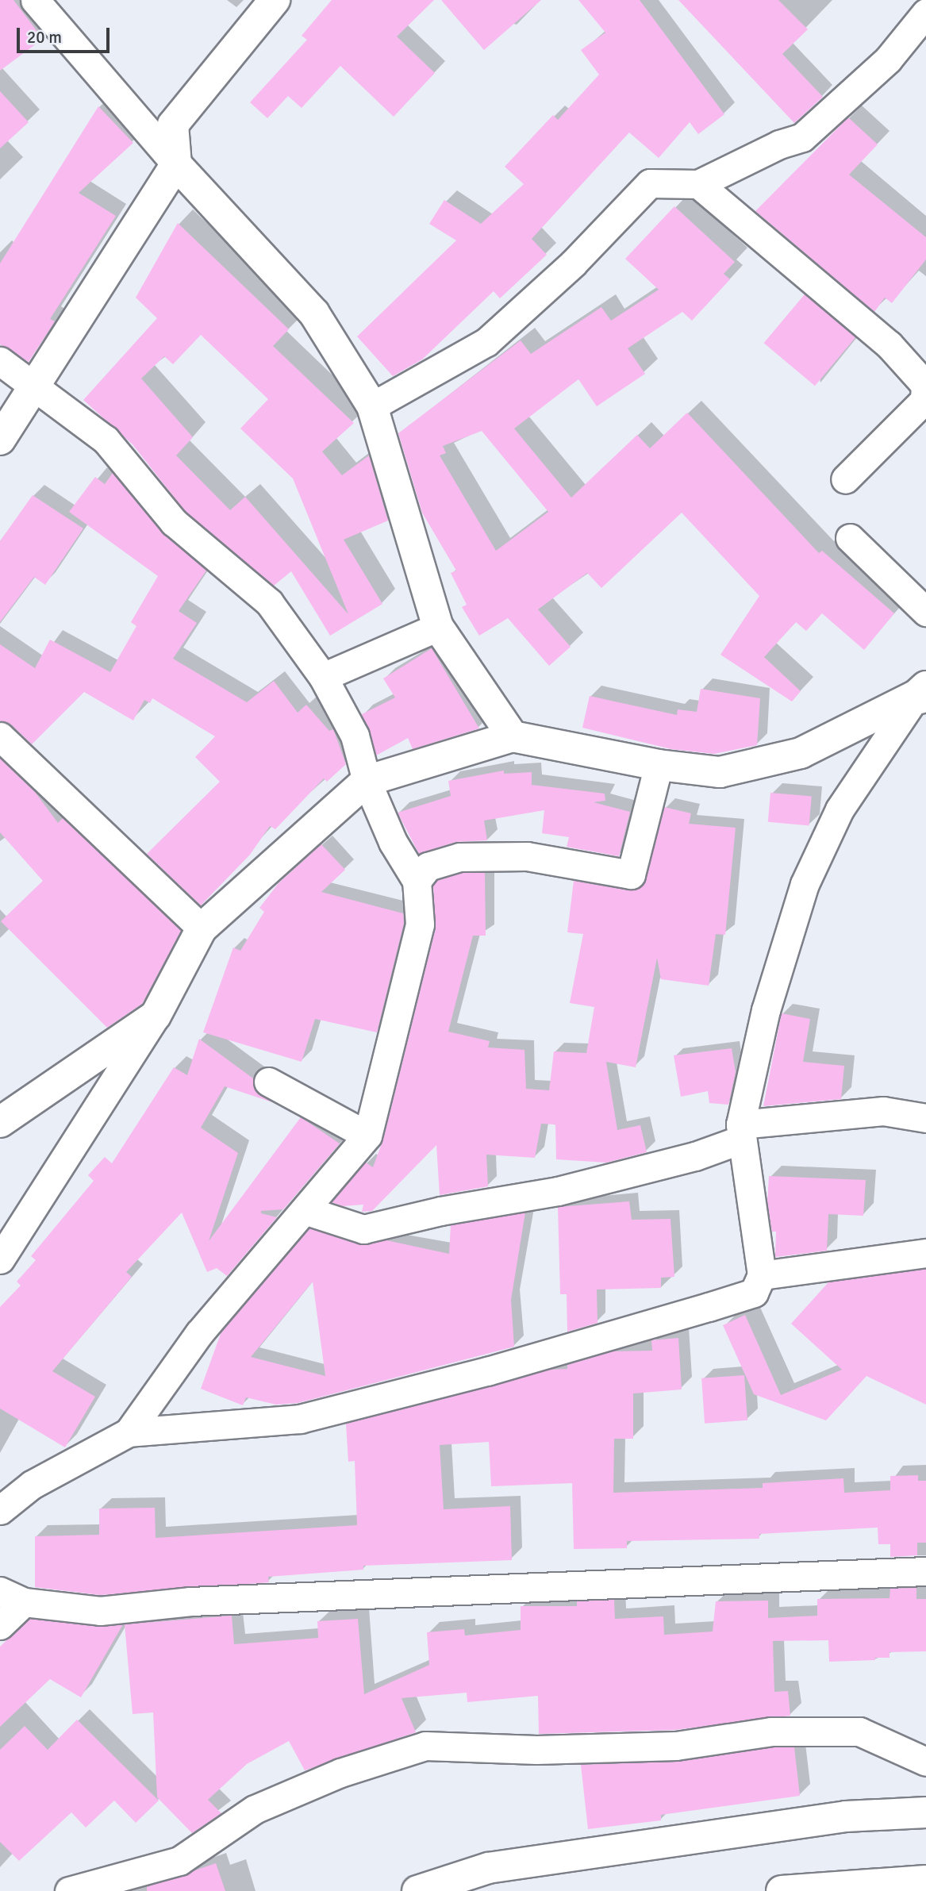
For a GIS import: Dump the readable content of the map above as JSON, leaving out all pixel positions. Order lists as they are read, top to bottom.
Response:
{
  "scale_bar": "20 m"
}
